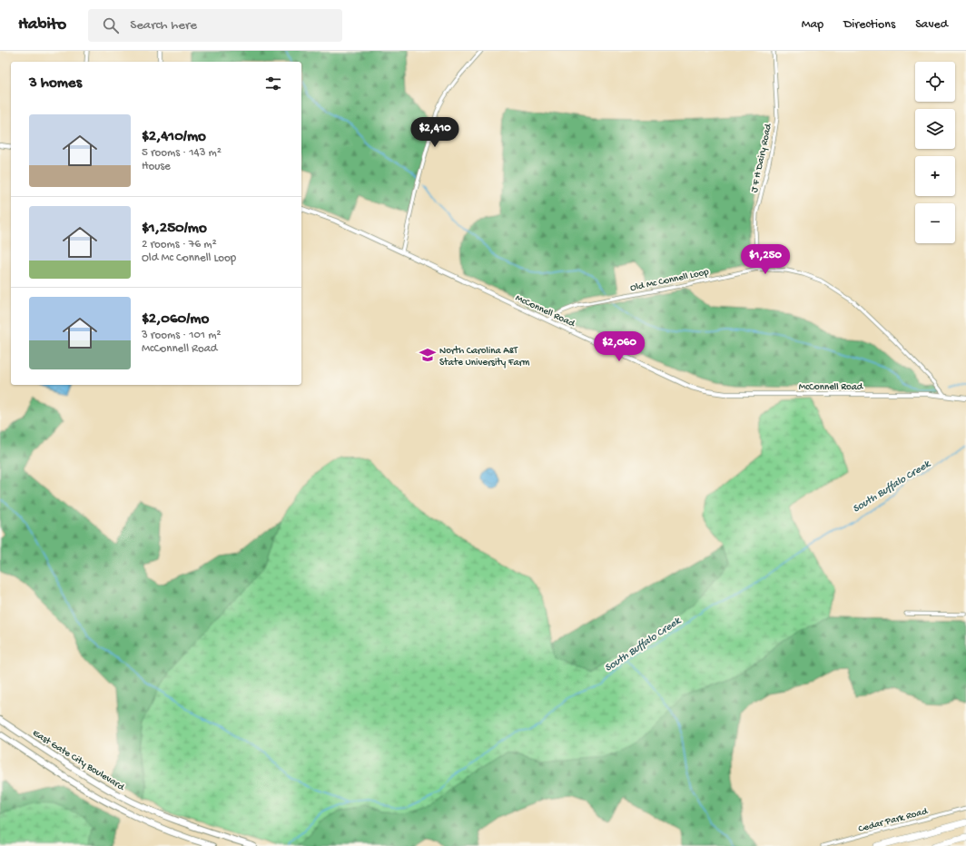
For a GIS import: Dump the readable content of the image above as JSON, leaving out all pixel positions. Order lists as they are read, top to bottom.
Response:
{
  "streets": {
    "main road": ["East Gate City Boulevard"],
    "street": [
      "J F H Dairy Road",
      "Old Mc Connell Loop",
      "McConnell Road",
      "Cedar Park Road"
    ]
  },
  "crossings": [
    ["J F H Dairy Road", "Old Mc Connell Loop"],
    ["Old Mc Connell Loop", "McConnell Road"]
  ],
  "water": ["South Buffalo Creek"],
  "places": {
    "school or university": ["North Carolina A&T State University Farm"]
  },
  "page": {
    "header": "Habito",
    "search": "Search here",
    "nav": ["Map", "Directions", "Saved"],
    "map_buttons": ["+", "−"],
    "heading": "3 homes",
    "list": [
      {
        "name": "$2,410/mo",
        "note": "5 rooms · 143 m² · House"
      },
      {
        "name": "$1,250/mo",
        "note": "2 rooms · 76 m² · Old Mc Connell Loop"
      },
      {
        "name": "$2,060/mo",
        "note": "3 rooms · 101 m² · McConnell Road"
      }
    ],
    "price": ["$2,410", "$1,250", "$2,060"]
  }
}
